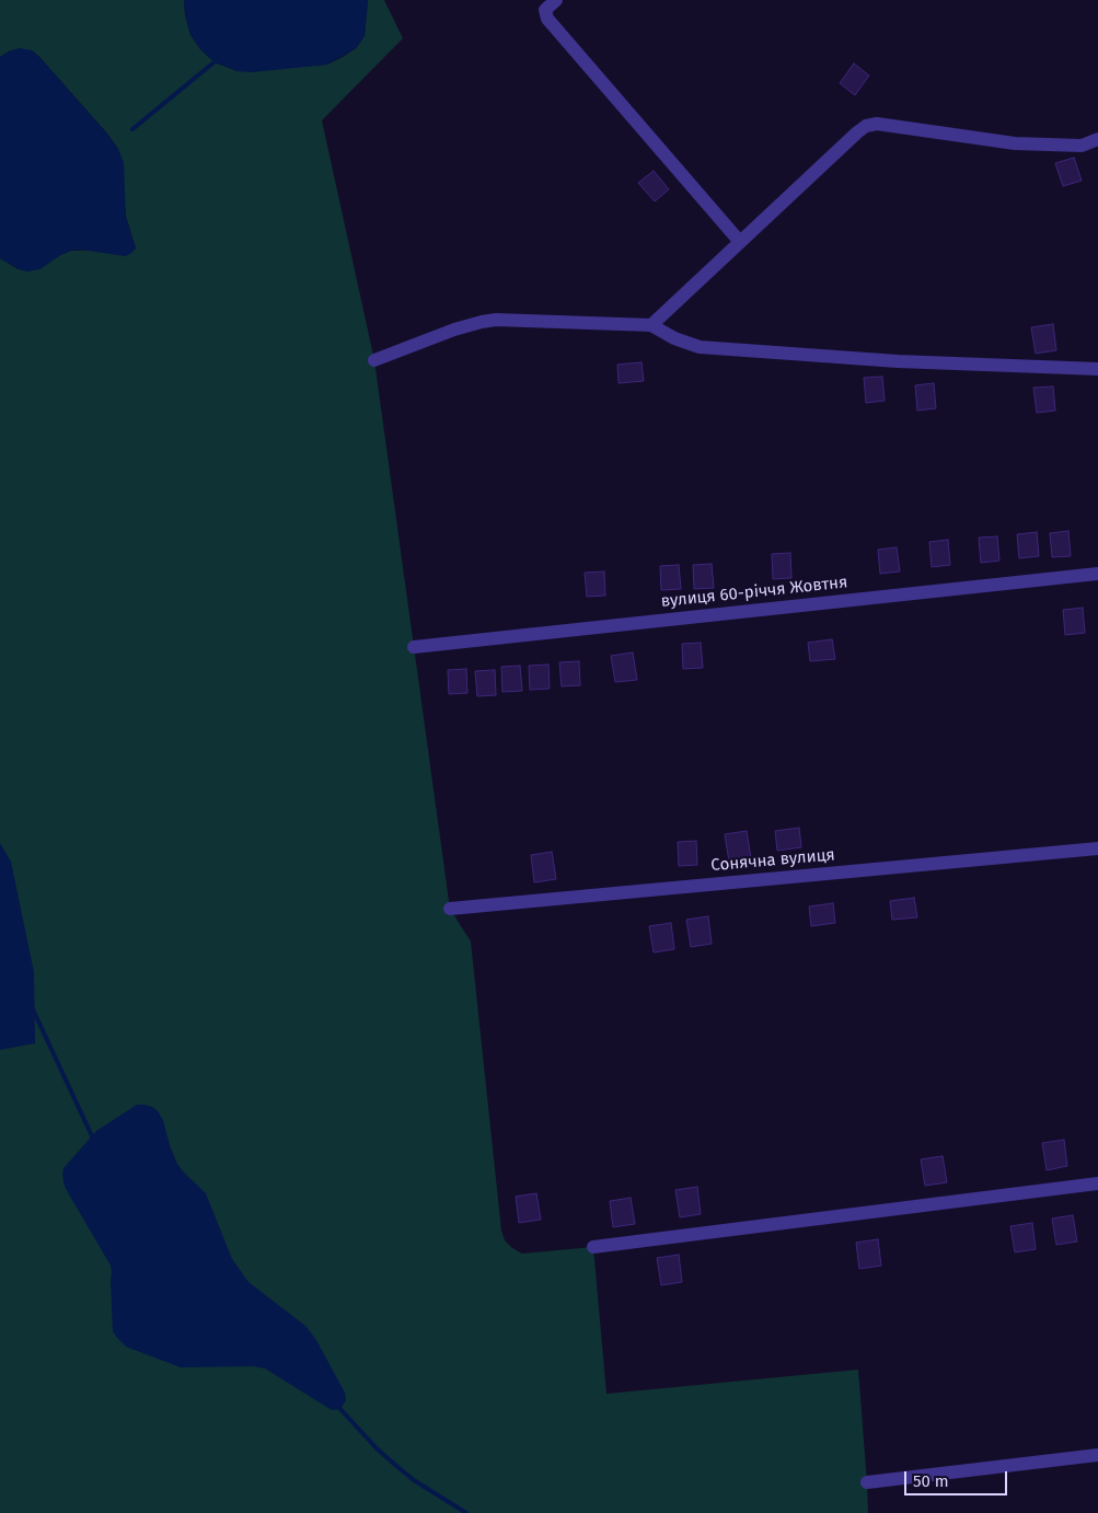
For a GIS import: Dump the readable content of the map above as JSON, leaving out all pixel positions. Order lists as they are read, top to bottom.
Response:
{
  "streets": {
    "street": ["вулиця 60-річчя Жовтня", "Сонячна вулиця"]
  },
  "scale_bar": "50 m"
}
